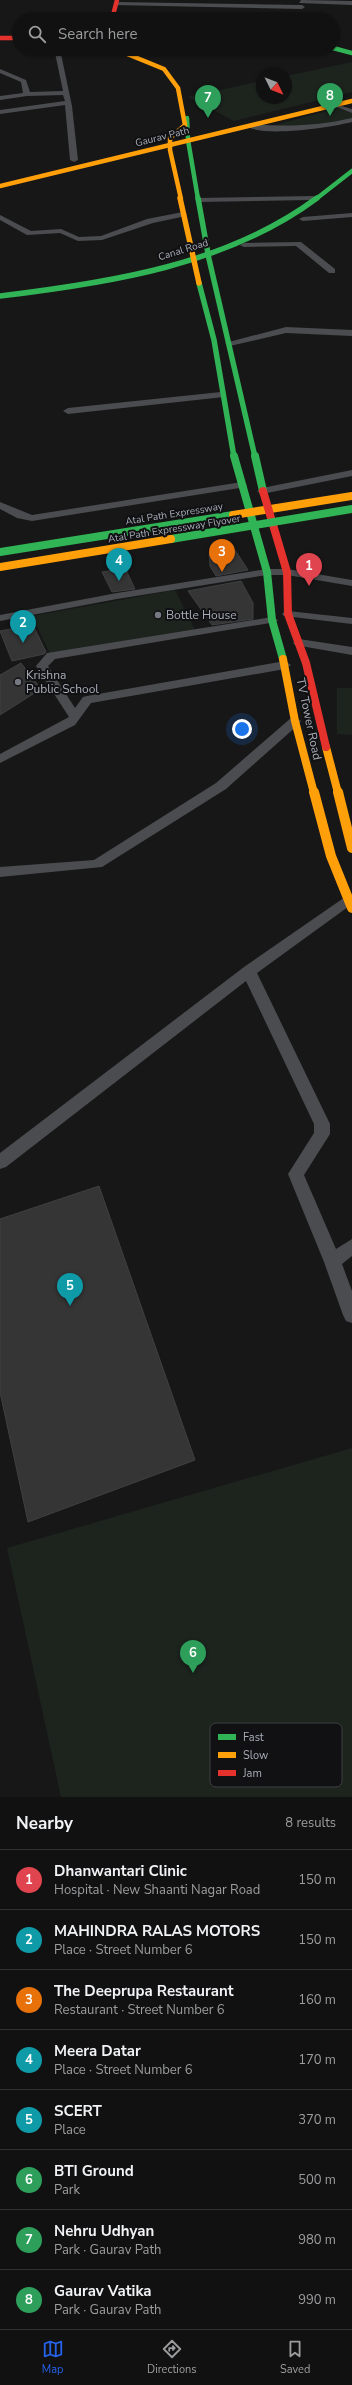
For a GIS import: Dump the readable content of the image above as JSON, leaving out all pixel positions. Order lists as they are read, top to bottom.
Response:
{
  "streets": {
    "main road": [
      "Gaurav Path",
      "Canal Road",
      "Atal Path Expressway",
      "Atal Path Expressway Flyover",
      "TV Tower Road"
    ]
  },
  "crossings": [
    ["Gaurav Path", "TV Tower Road"],
    ["Canal Road", "TV Tower Road"],
    ["Atal Path Expressway", "TV Tower Road"]
  ],
  "places": ["Bottle House", "Krishna Public School"],
  "legend": ["Fast", "Slow", "Jam"],
  "north": "bottom right",
  "page": {
    "search": "Search here",
    "pins": [
      "8",
      "7",
      "3",
      "4",
      "1",
      "2",
      "5",
      "6"
    ],
    "heading": ["Nearby", "8 results"],
    "list": [
      {
        "mark": "1",
        "name": "Dhanwantari Clinic",
        "note": "Hospital · New Shaanti Nagar Road",
        "value": "150 m"
      },
      {
        "mark": "2",
        "name": "MAHINDRA RALAS MOTORS",
        "note": "Place · Street Number 6",
        "value": "150 m"
      },
      {
        "mark": "3",
        "name": "The Deeprupa Restaurant",
        "note": "Restaurant · Street Number 6",
        "value": "160 m"
      },
      {
        "mark": "4",
        "name": "Meera Datar",
        "note": "Place · Street Number 6",
        "value": "170 m"
      },
      {
        "mark": "5",
        "name": "SCERT",
        "note": "Place",
        "value": "370 m"
      },
      {
        "mark": "6",
        "name": "BTI Ground",
        "note": "Park",
        "value": "500 m"
      },
      {
        "mark": "7",
        "name": "Nehru Udhyan",
        "note": "Park · Gaurav Path",
        "value": "980 m"
      },
      {
        "mark": "8",
        "name": "Gaurav Vatika",
        "note": "Park · Gaurav Path",
        "value": "990 m"
      }
    ],
    "nav": ["Map", "Directions", "Saved"]
  }
}
